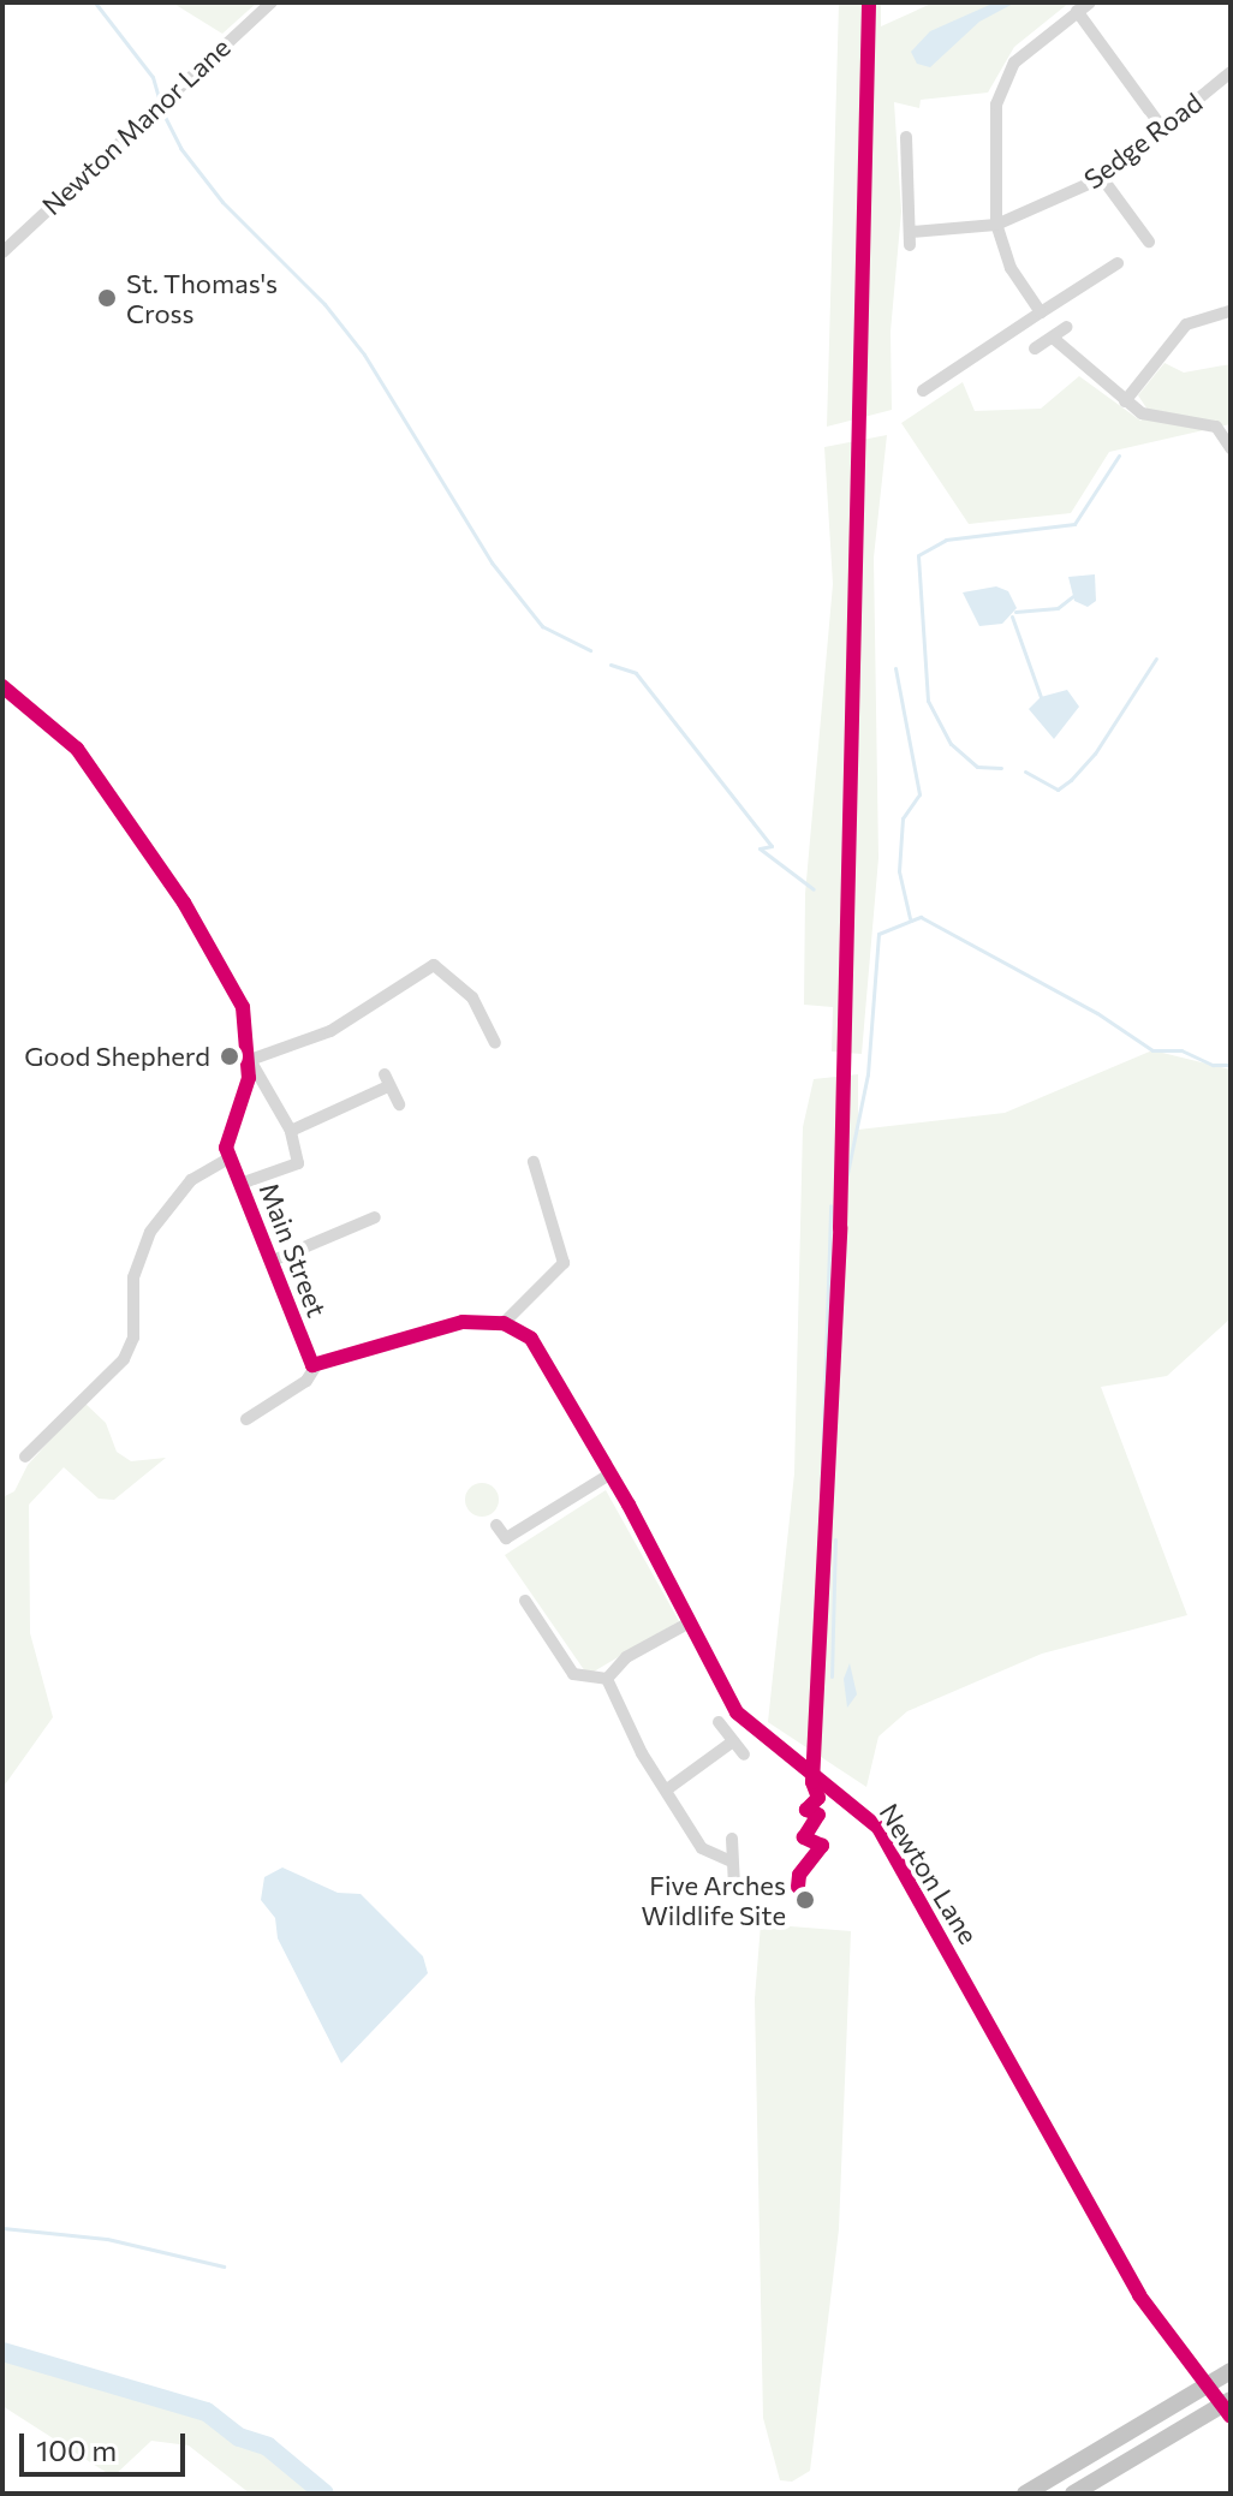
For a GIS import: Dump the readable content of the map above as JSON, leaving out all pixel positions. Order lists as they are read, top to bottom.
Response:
{
  "streets": {
    "street": [
      "Newton Manor Lane",
      "Sedge Road",
      "Main Street",
      "Newton Lane"
    ]
  },
  "places": ["St. Thomas's Cross", "Good Shepherd", "Five Arches Wildlife Site"],
  "scale_bar": "100 m"
}
